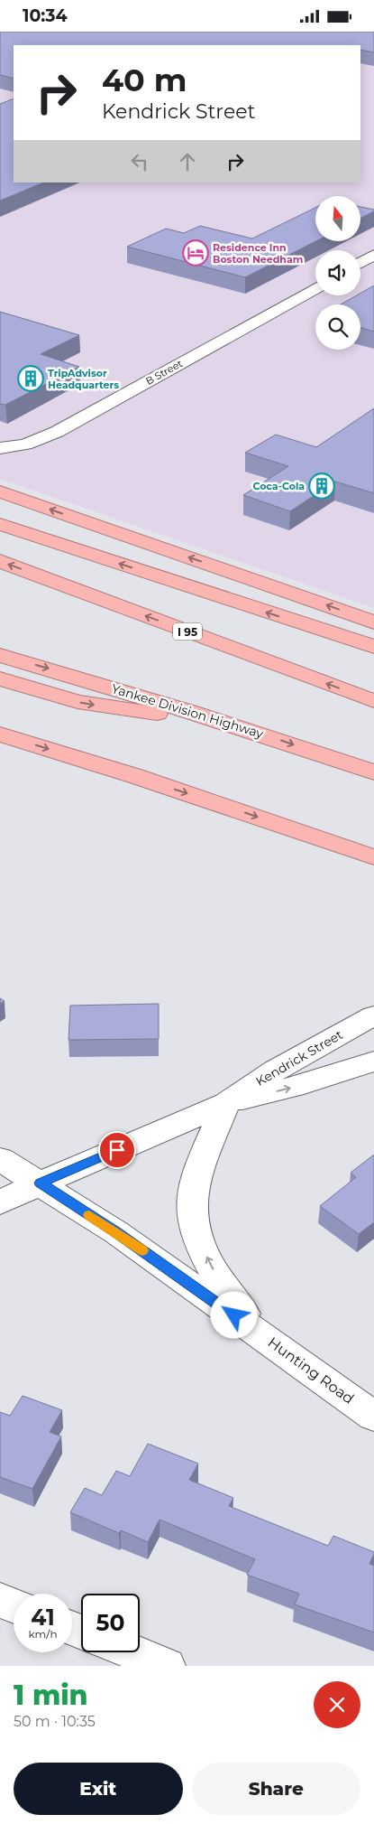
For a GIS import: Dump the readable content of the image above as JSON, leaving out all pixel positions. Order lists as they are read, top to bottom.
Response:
{
  "streets": {
    "highway": ["I 95", "Yankee Division Highway"],
    "main road": ["B Street", "Kendrick Street", "Hunting Road"]
  },
  "crossings": [
    ["Kendrick Street", "Hunting Road"]
  ],
  "places": {
    "hotel": ["Residence Inn Boston Needham"],
    "building": ["TripAdvisor Headquarters", "Coca-Cola"]
  },
  "north": "top",
  "page": {
    "status": "10:34",
    "turn": ["40 m", "Kendrick Street"],
    "speed": "41 km/h",
    "limit": "50",
    "heading": ["1 min", "50 m · 10:35"],
    "buttons": ["Exit", "Share"]
  }
}
